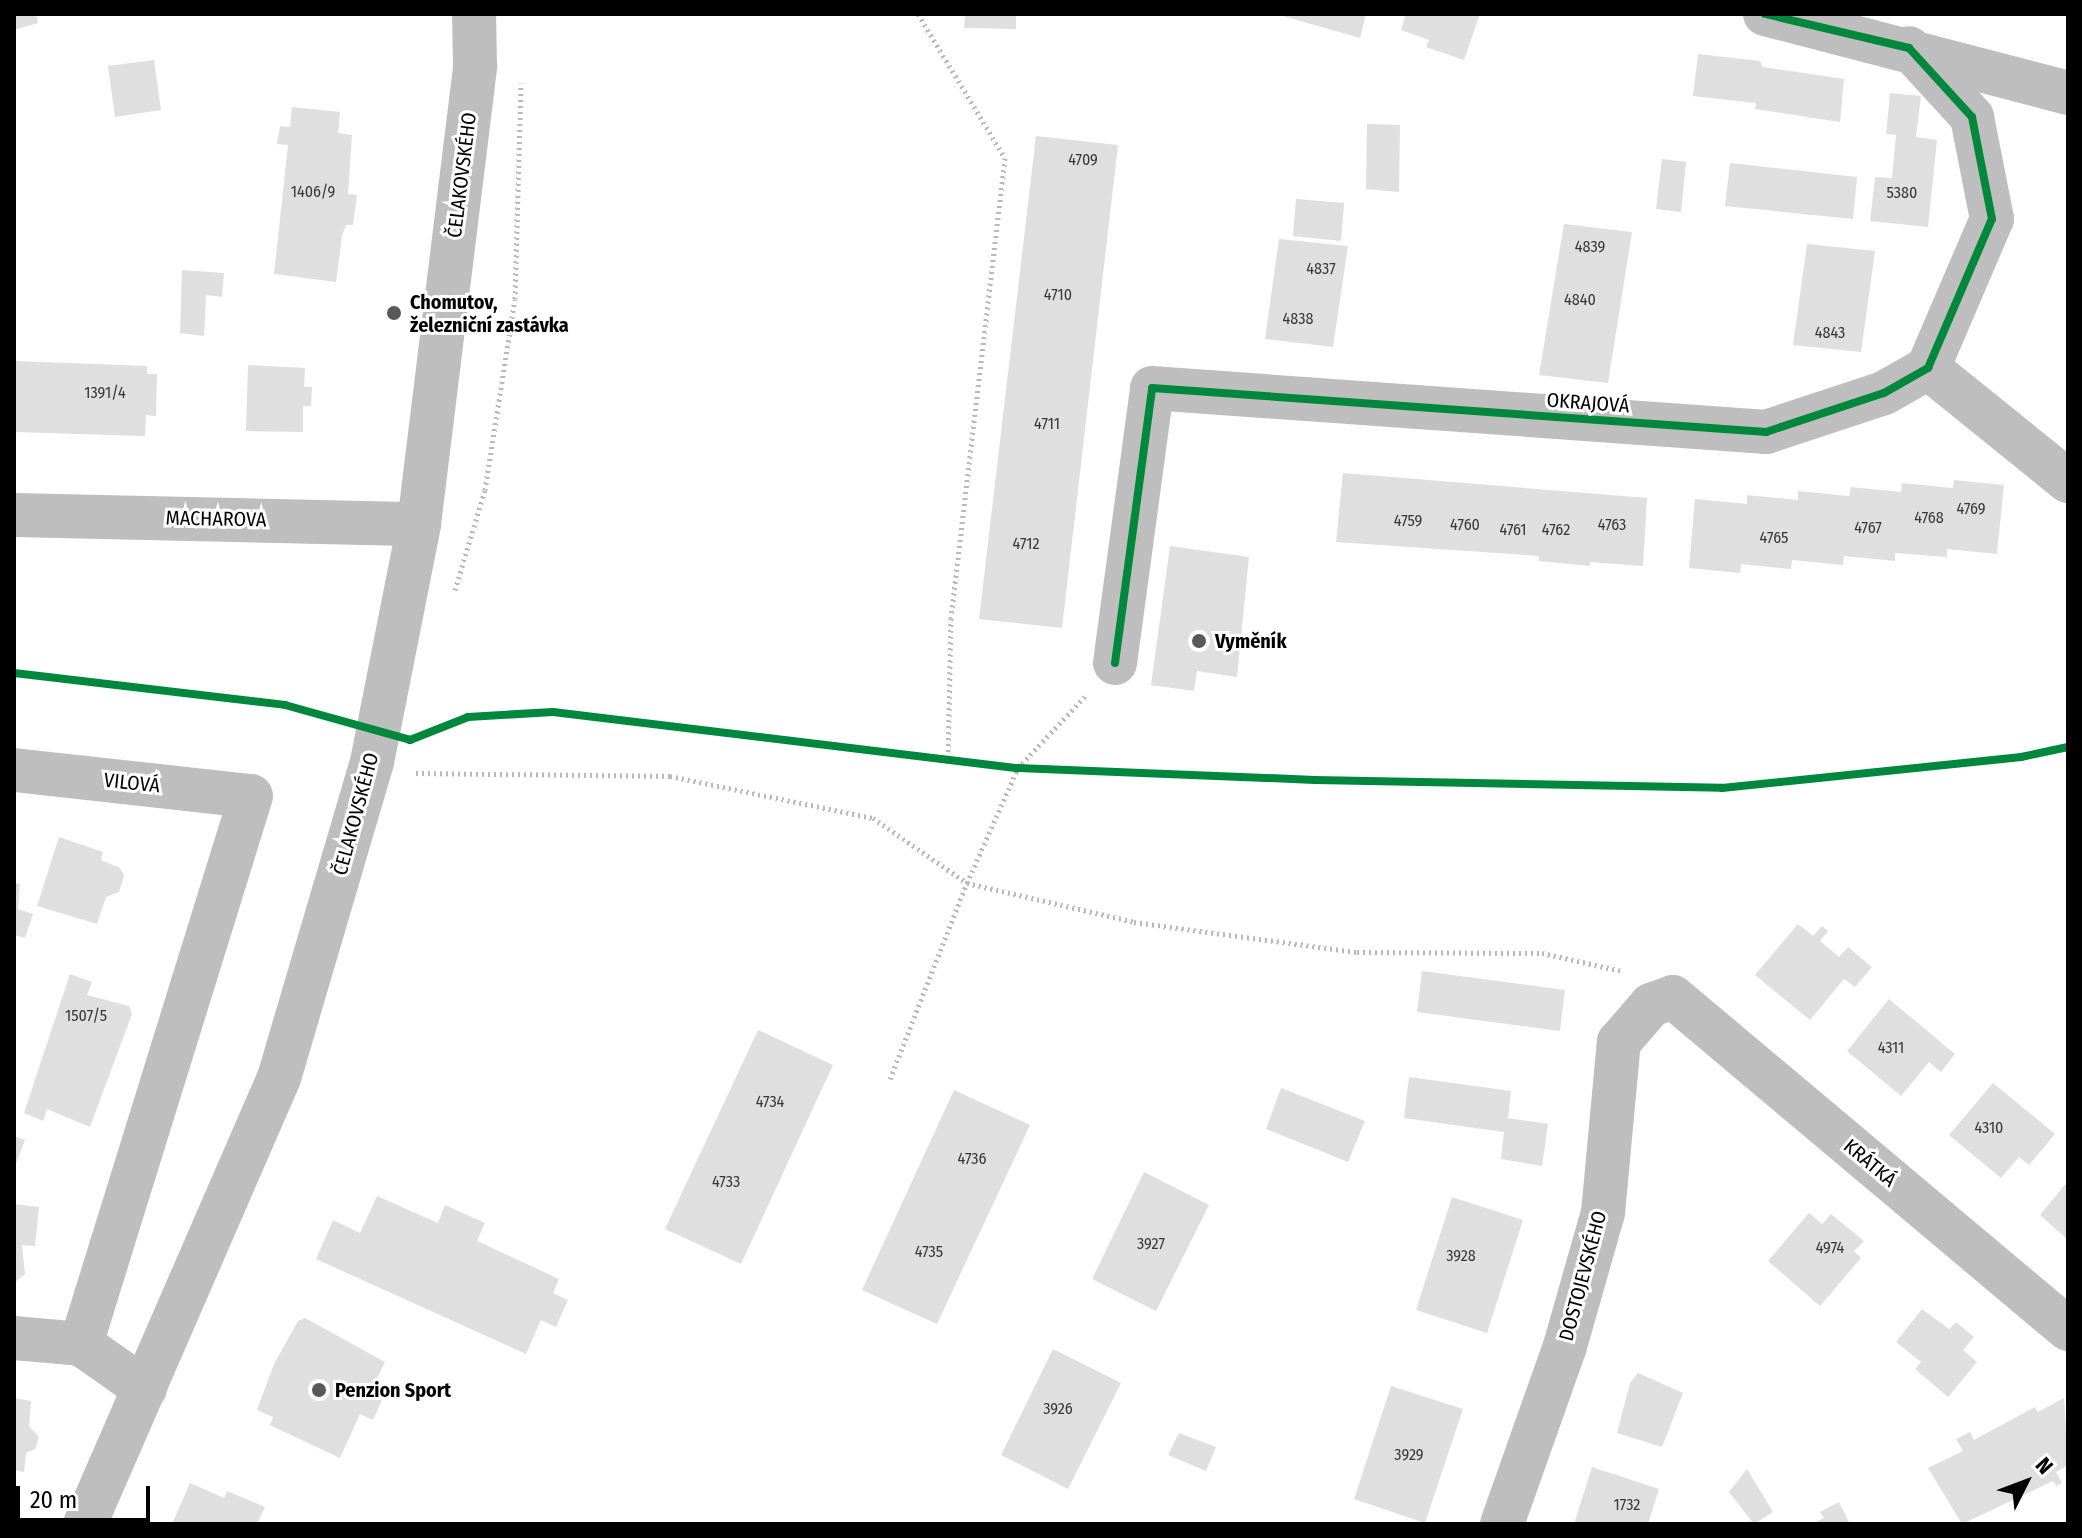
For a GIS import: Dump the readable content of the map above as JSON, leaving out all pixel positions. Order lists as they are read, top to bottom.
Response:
{
  "streets": {
    "street": [
      "ČELAKOVSKÉHO",
      "OKRAJOVÁ",
      "MACHAROVA",
      "VILOVÁ",
      "KRÁTKÁ",
      "DOSTOJEVSKÉHO"
    ]
  },
  "crossings": [
    ["ČELAKOVSKÉHO", "MACHAROVA"],
    ["KRÁTKÁ", "DOSTOJEVSKÉHO"]
  ],
  "places": ["Chomutov, železniční zastávka", "Vyměník", "Penzion Sport"],
  "house_numbers": [
    "4709",
    "1406/9",
    "5380",
    "4839",
    "4837",
    "4710",
    "4840",
    "4838",
    "4843",
    "1391/4",
    "4711",
    "4769",
    "4768",
    "4759",
    "4760",
    "4763",
    "4767",
    "4761",
    "4762",
    "4765",
    "4712",
    "1507/5",
    "4311",
    "4734",
    "4310",
    "4736",
    "4733",
    "3927",
    "4974",
    "4735",
    "3928",
    "3926",
    "3929",
    "1732"
  ],
  "scale_bar": "20 m",
  "north": "top right"
}
